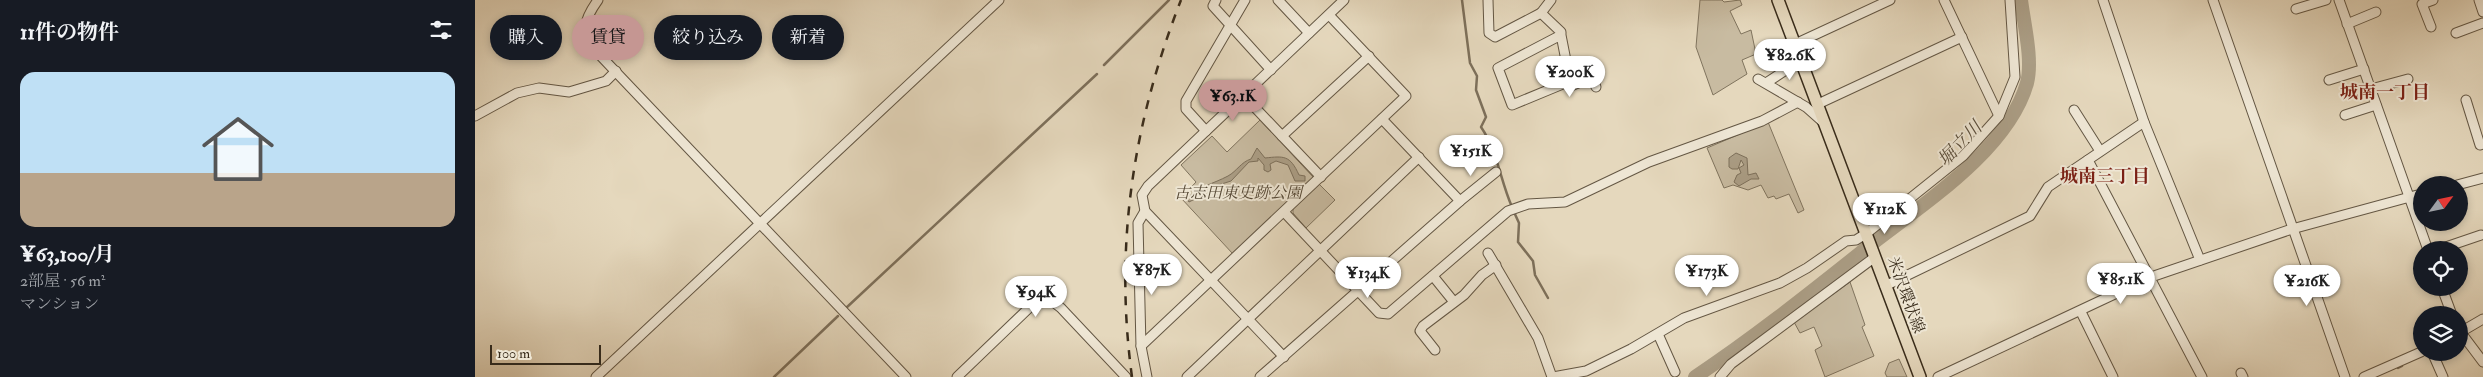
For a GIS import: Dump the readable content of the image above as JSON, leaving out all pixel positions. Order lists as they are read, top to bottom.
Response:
{
  "streets": {
    "main road": ["米沢環状線"]
  },
  "districts": ["城南一丁目", "城南三丁目"],
  "water": ["堀立川"],
  "parks": ["古志田東史跡公園"],
  "scale_bar": "100 m",
  "north": "top right",
  "page": {
    "heading": "11件の物件",
    "chip": [
      "購入",
      "賃貸",
      "絞り込み",
      "新着"
    ],
    "price": [
      "¥82.6K",
      "¥200K",
      "¥63.1K",
      "¥151K",
      "¥112K",
      "¥87K",
      "¥173K",
      "¥134K",
      "¥85.1K",
      "¥216K",
      "¥94K"
    ],
    "list": [
      {
        "name": "¥63,100/月",
        "note": "2部屋 · 56 m² · マンション"
      }
    ],
    "scale": "100 m"
  }
}
